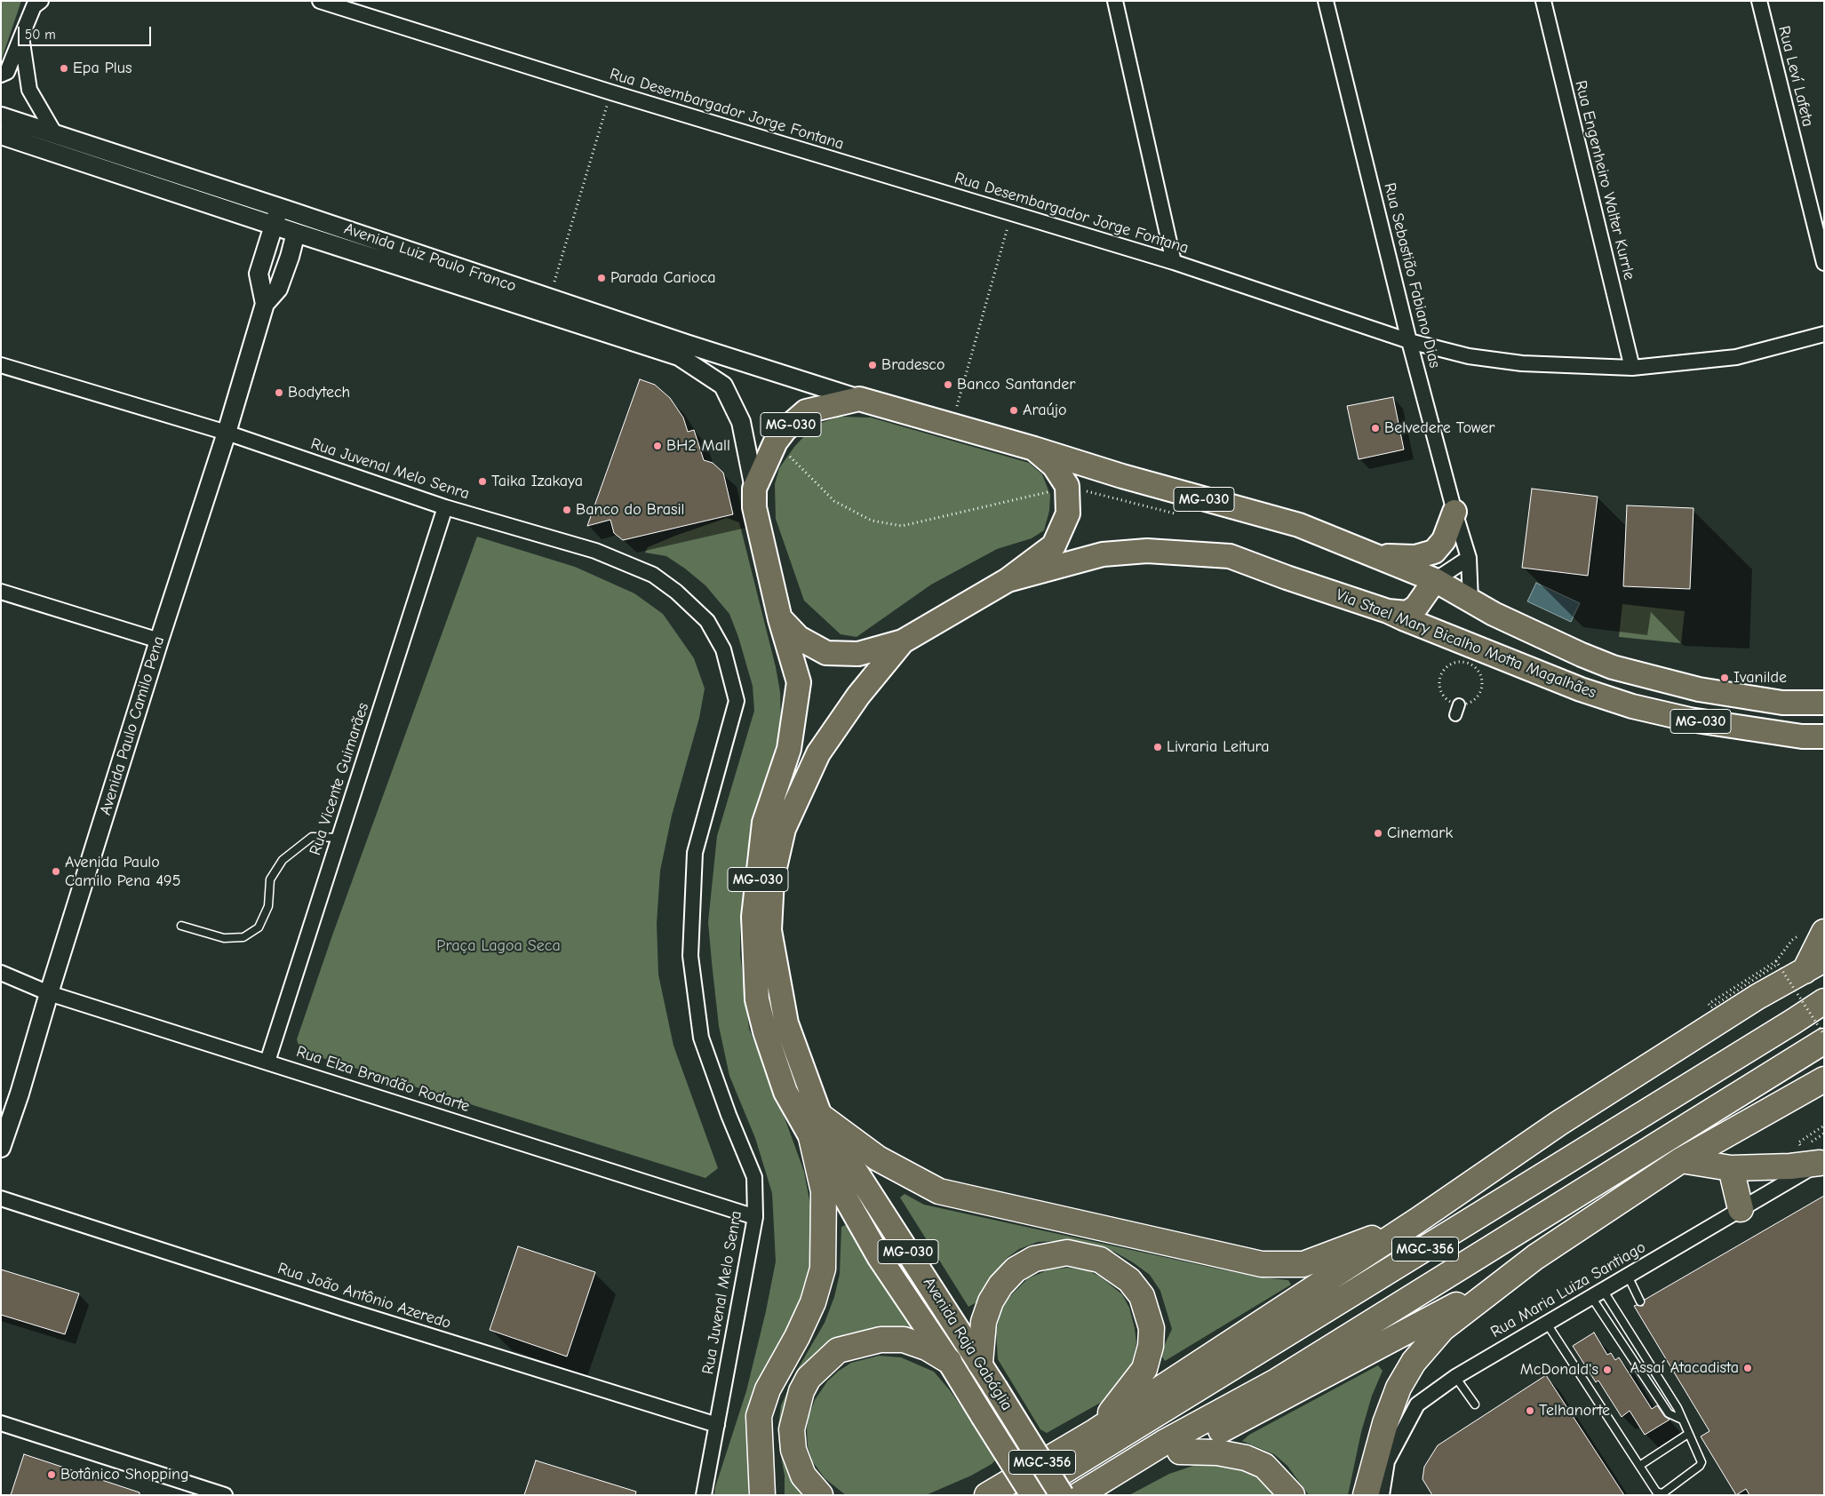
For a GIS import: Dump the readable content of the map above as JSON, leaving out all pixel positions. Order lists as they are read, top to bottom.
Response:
{
  "streets": {
    "highway": [
      "MG-030",
      "Via Stael Mary Bicalho Motta Magalhães",
      "MGC-356",
      "Avenida Raja Gabáglia"
    ],
    "street": [
      "Rua Leví Lafeta",
      "Rua Desembargador Jorge Fontana",
      "Rua Engenheiro Walter Kurrle",
      "Avenida Luiz Paulo Franco",
      "Rua Sebastião Fabiano Dias",
      "Rua Juvenal Melo Senra",
      "Avenida Paulo Camilo Pena",
      "Rua Vicente Guimarães",
      "Rua Elza Brandão Rodarte",
      "Rua Maria Luiza Santiago",
      "Rua João Antônio Azeredo"
    ]
  },
  "crossings": [
    ["Rua Desembargador Jorge Fontana", "Rua Engenheiro Walter Kurrle"],
    ["Rua Desembargador Jorge Fontana", "Rua Sebastião Fabiano Dias"],
    ["Avenida Luiz Paulo Franco", "MG-030"],
    ["Avenida Luiz Paulo Franco", "Avenida Paulo Camilo Pena"],
    ["Rua Sebastião Fabiano Dias", "Via Stael Mary Bicalho Motta Magalhães"],
    ["MG-030", "Via Stael Mary Bicalho Motta Magalhães"],
    ["MG-030", "Avenida Raja Gabáglia"],
    ["Rua Juvenal Melo Senra", "Avenida Paulo Camilo Pena"],
    ["Rua Juvenal Melo Senra", "Rua Vicente Guimarães"],
    ["Rua Juvenal Melo Senra", "Rua Elza Brandão Rodarte"],
    ["Rua Juvenal Melo Senra", "Rua João Antônio Azeredo"],
    ["Avenida Paulo Camilo Pena", "Rua Elza Brandão Rodarte"],
    ["Rua Vicente Guimarães", "Rua Elza Brandão Rodarte"]
  ],
  "parks": ["Praça Lagoa Seca"],
  "places": [
    "Epa Plus",
    "Parada Carioca",
    "Bradesco",
    "Banco Santander",
    "Bodytech",
    "Araújo",
    "Belvedere Tower",
    "BH2 Mall",
    "Taika Izakaya",
    "Banco do Brasil",
    "Ivanilde",
    "Livraria Leitura",
    "Cinemark",
    "Avenida Paulo Camilo Pena 495",
    "Assaí Atacadista",
    "McDonald's",
    "Telhanorte",
    "Botânico Shopping"
  ],
  "scale_bar": "50 m"
}
